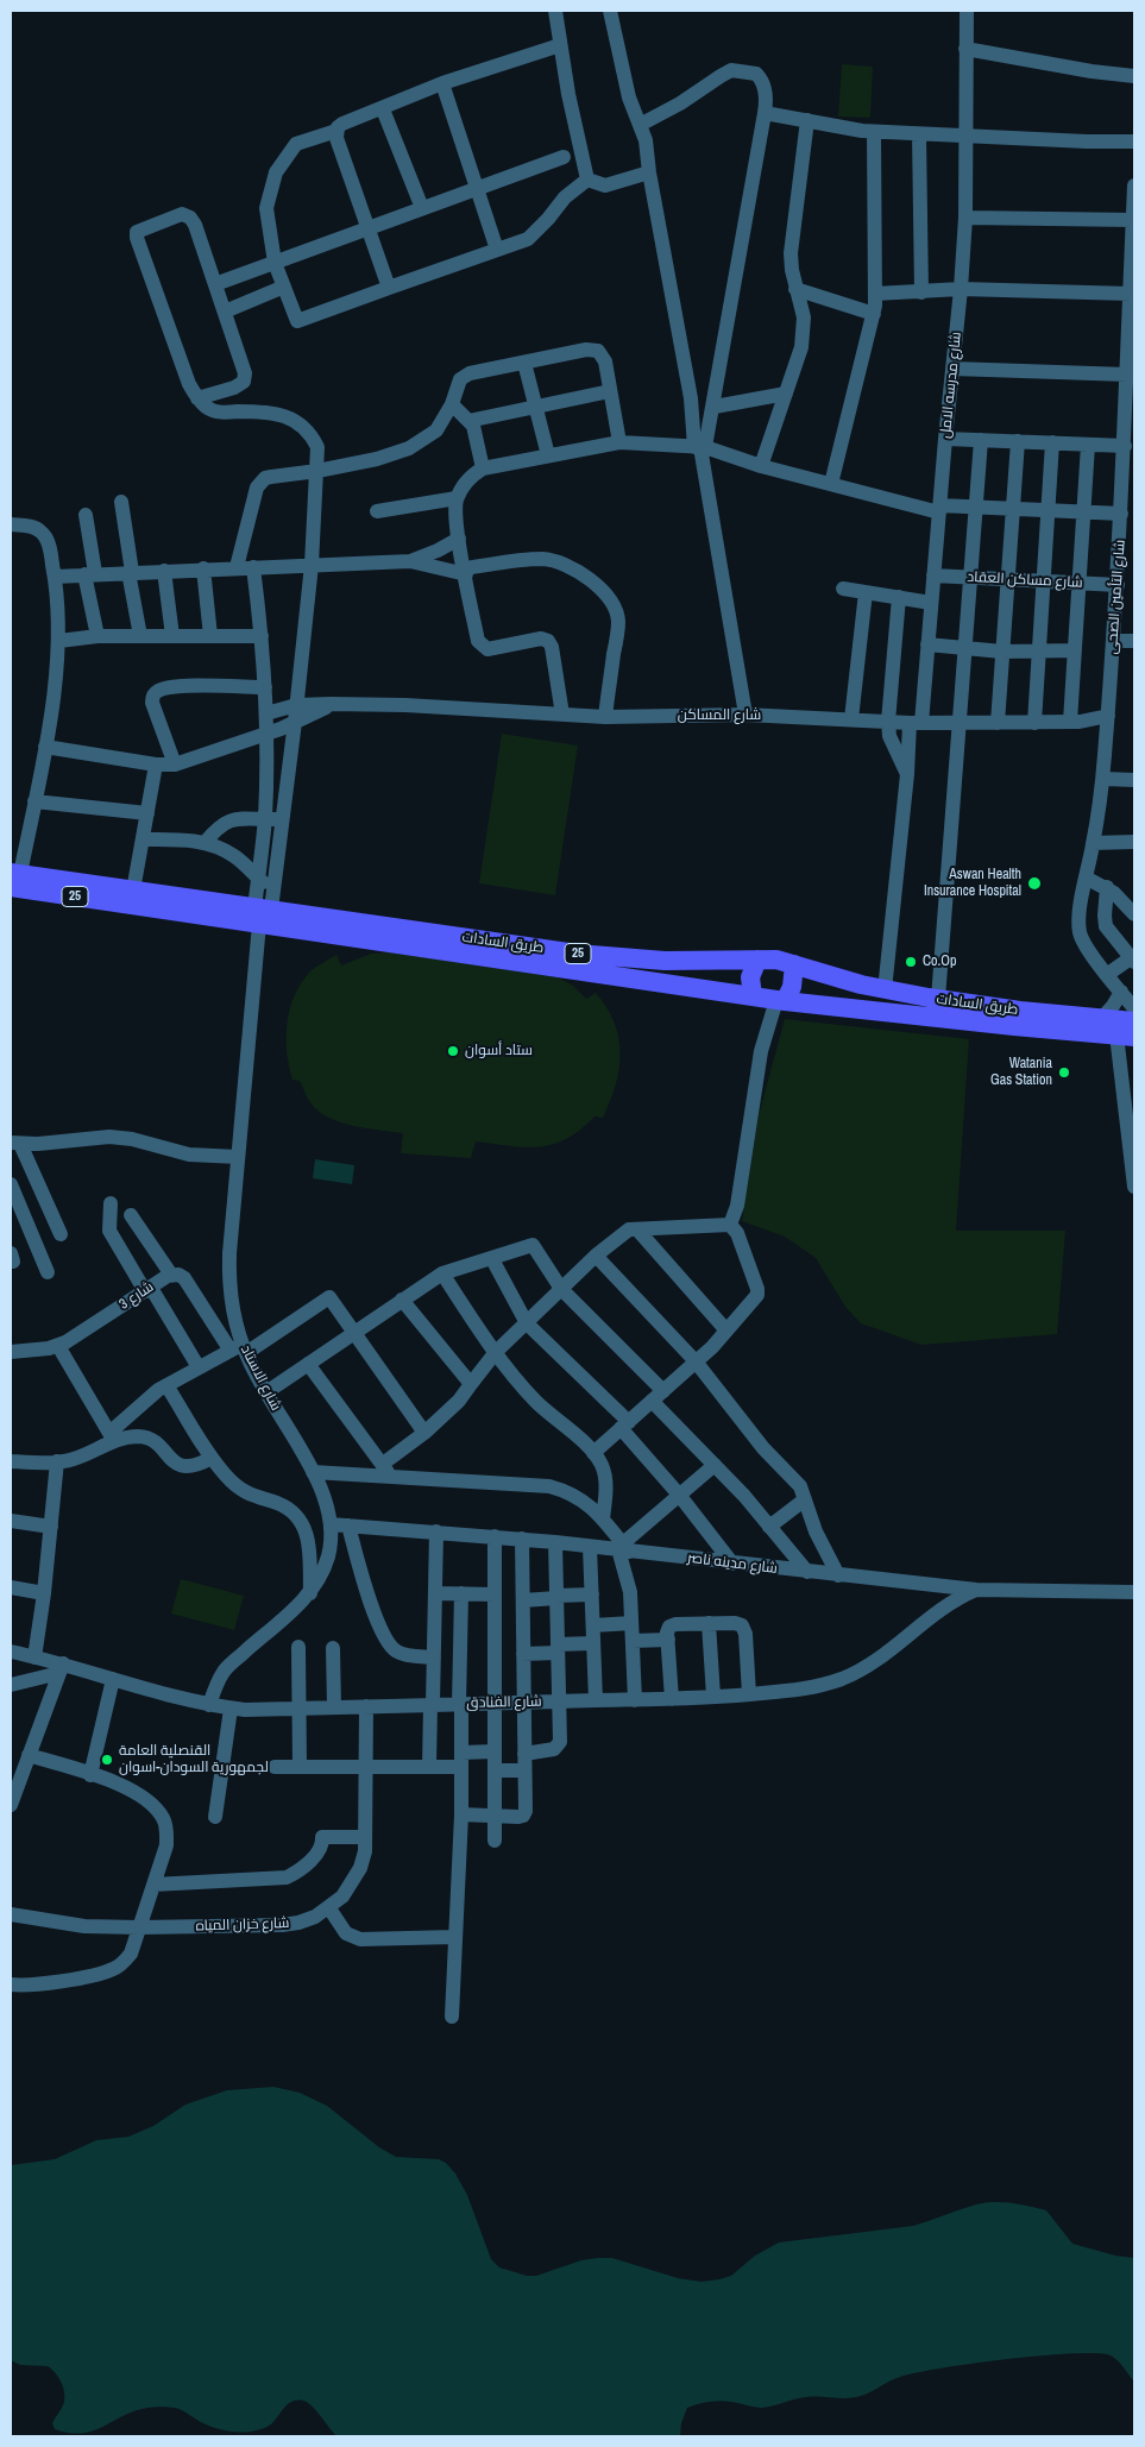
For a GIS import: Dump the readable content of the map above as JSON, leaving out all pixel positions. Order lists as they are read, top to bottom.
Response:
{
  "streets": {
    "main road": ["25", "طريق السادات"],
    "street": [
      "شارع مدرسه الامل",
      "شارع مساكن العقاد",
      "شارع التأمين الصحى",
      "شارع المساكن",
      "شارع 3",
      "شارع الاستاد",
      "شارع مدينه ناصر",
      "شارع الفنادق",
      "شارع خزان المياه"
    ]
  },
  "crossings": [
    ["شارع مدرسه الامل", "شارع مساكن العقاد"],
    ["شارع مدرسه الامل", "شارع المساكن"],
    ["شارع مدرسه الامل", "طريق السادات"],
    ["شارع مساكن العقاد", "شارع التأمين الصحى"],
    ["شارع التأمين الصحى", "شارع المساكن"],
    ["طريق السادات", "شارع الاستاد"],
    ["شارع 3", "شارع الاستاد"],
    ["شارع الاستاد", "شارع مدينه ناصر"],
    ["شارع الاستاد", "شارع الفنادق"],
    ["شارع مدينه ناصر", "شارع الفنادق"],
    ["شارع الفنادق", "شارع خزان المياه"]
  ],
  "places": [
    "Aswan Health Insurance Hospital",
    "Co.Op",
    "ستاد أسوان",
    "Watania Gas Station",
    "القنصلية العامة لجمهورية السودان-اسوان"
  ]
}
